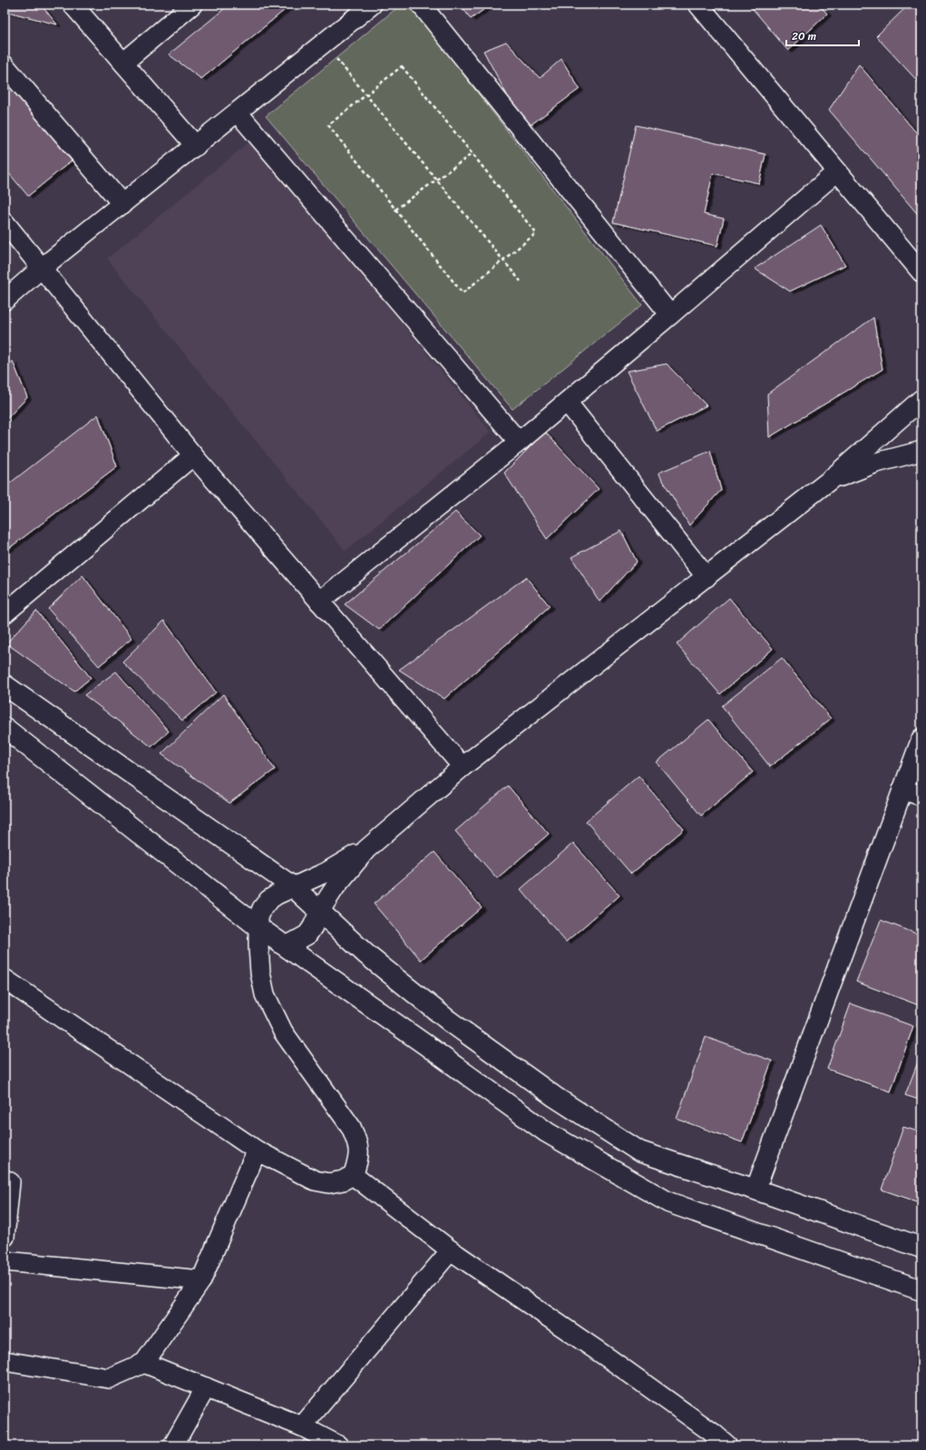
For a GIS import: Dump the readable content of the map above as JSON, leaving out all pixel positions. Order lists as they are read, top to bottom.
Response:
{
  "scale_bar": "20 m"
}
